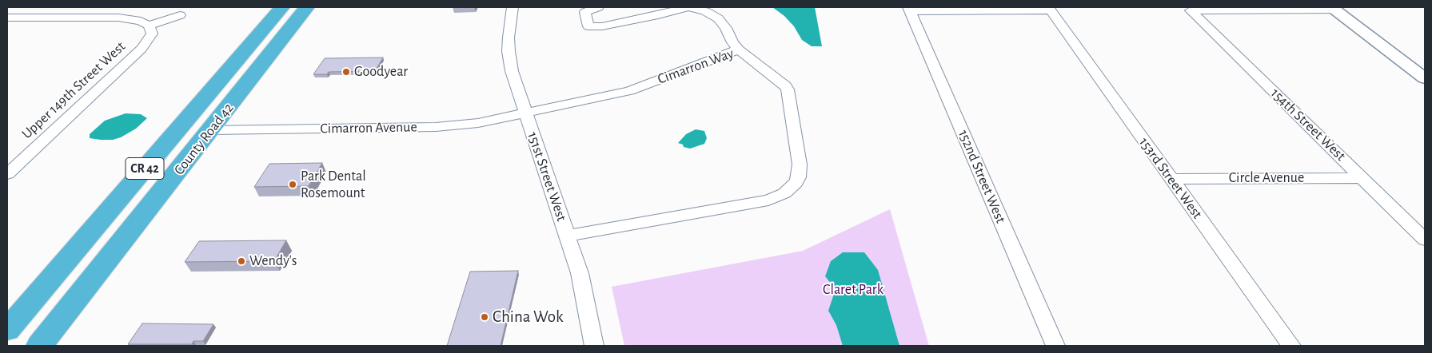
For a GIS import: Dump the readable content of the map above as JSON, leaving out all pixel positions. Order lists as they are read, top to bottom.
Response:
{
  "streets": {
    "highway": ["County Road 42", "CR 42"],
    "street": [
      "Cimarron Way",
      "Upper 149th Street West",
      "154th Street West",
      "Cimarron Avenue",
      "151st Street West",
      "152nd Street West",
      "153rd Street West",
      "Circle Avenue"
    ]
  },
  "crossings": [
    ["Cimarron Way", "Cimarron Avenue"],
    ["Cimarron Way", "151st Street West"],
    ["154th Street West", "Circle Avenue"],
    ["Cimarron Avenue", "County Road 42"],
    ["Cimarron Avenue", "151st Street West"],
    ["152nd Street West", "153rd Street West"],
    ["153rd Street West", "Circle Avenue"]
  ],
  "parks": ["Claret Park"],
  "places": [
    "Goodyear",
    "Park Dental Rosemount",
    "Wendy's",
    "China Wok"
  ]
}
